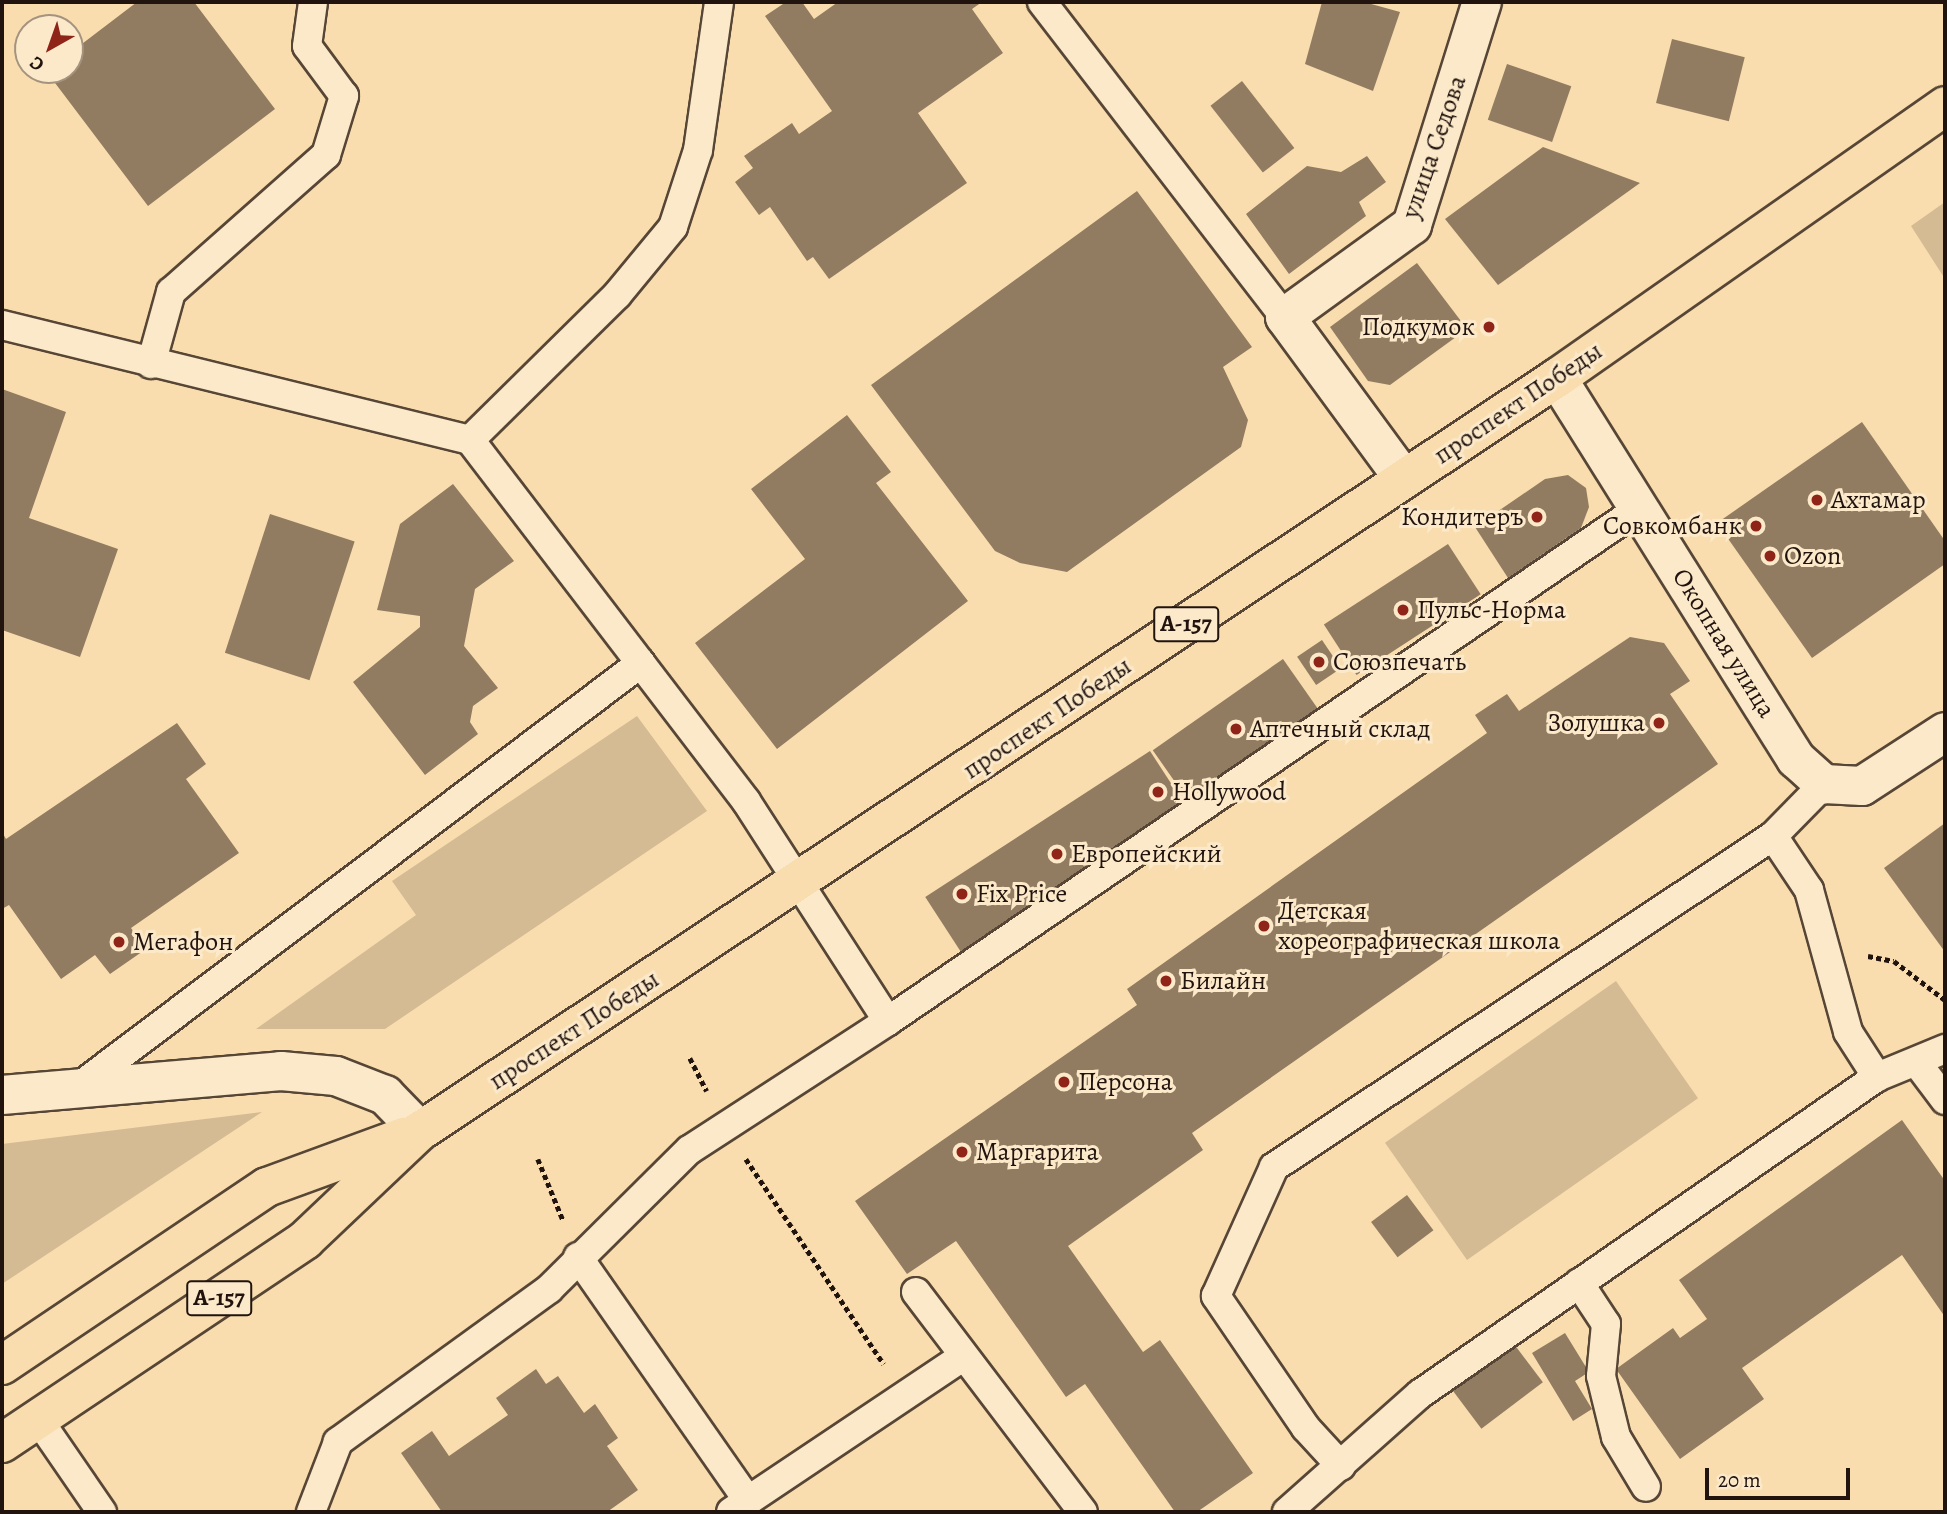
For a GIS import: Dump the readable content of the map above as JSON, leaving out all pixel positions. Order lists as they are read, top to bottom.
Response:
{
  "streets": {
    "main road": ["проспект Победы", "А-157"],
    "street": ["улица Седова", "Окопная улица"]
  },
  "crossings": [
    ["проспект Победы", "Окопная улица"]
  ],
  "places": [
    "Подкумок",
    "Ахтамар",
    "Кондитеръ",
    "Совкомбанк",
    "Ozon",
    "Пульс-Норма",
    "Союзпечать",
    "Золушка",
    "Аптечный склад",
    "Hollywood",
    "Европейский",
    "Fix Price",
    "Детская хореографическая школа",
    "Мегафон",
    "Билайн",
    "Персона",
    "Маргарита"
  ],
  "scale_bar": "20 m",
  "north": "bottom left"
}
